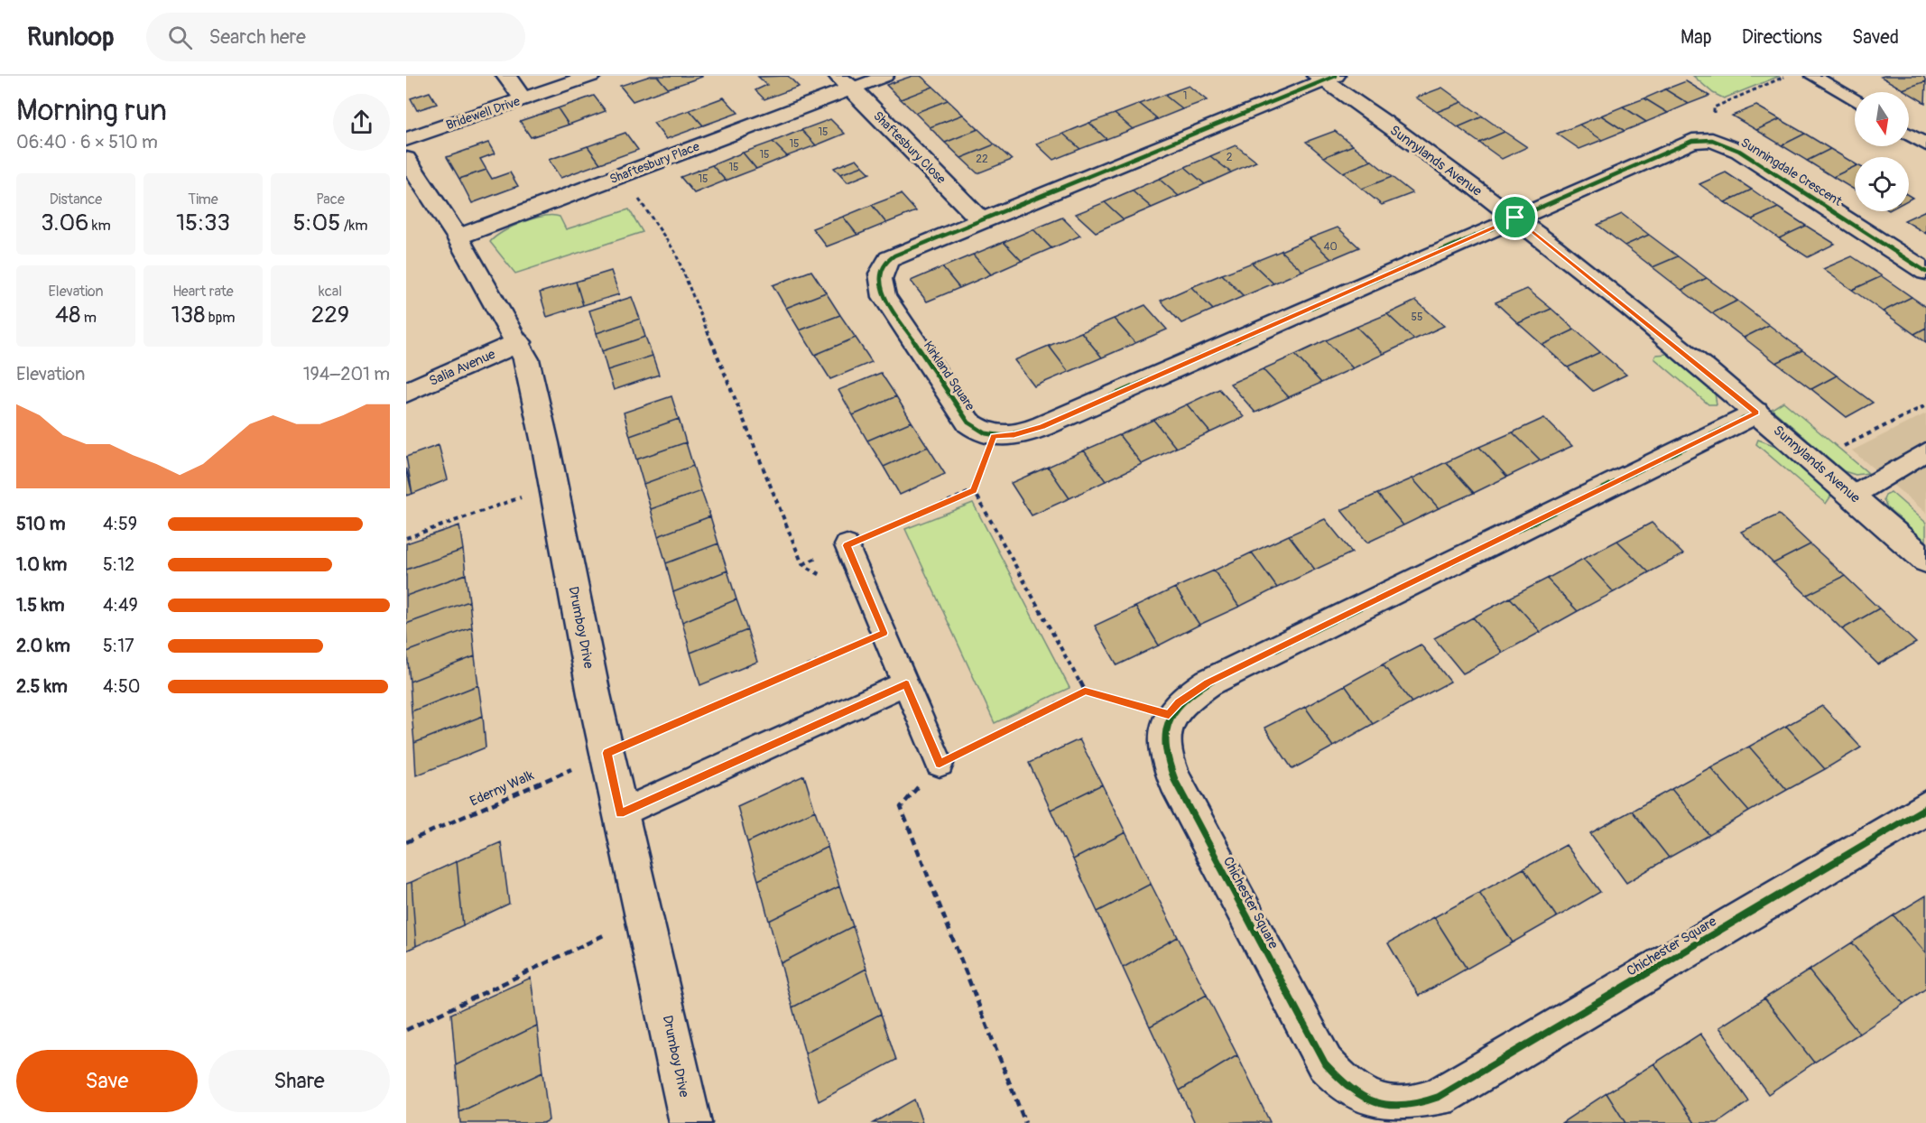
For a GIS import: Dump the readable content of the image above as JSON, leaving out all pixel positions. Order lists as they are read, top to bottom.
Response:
{
  "streets": {
    "street": [
      "Bridewell Drive",
      "Shaftesbury Close",
      "Sunnylands Avenue",
      "Shaftesbury Place",
      "Sunningdale Crescent",
      "Salia Avenue",
      "Kirkland Square",
      "Drumboy Drive",
      "Chichester Square"
    ],
    "path": ["Ederny Walk"]
  },
  "crossings": [
    ["Shaftesbury Close", "Shaftesbury Place"],
    ["Shaftesbury Close", "Kirkland Square"],
    ["Sunnylands Avenue", "Sunningdale Crescent"],
    ["Sunnylands Avenue", "Kirkland Square"],
    ["Shaftesbury Place", "Drumboy Drive"],
    ["Salia Avenue", "Drumboy Drive"],
    ["Drumboy Drive", "Ederny Walk"]
  ],
  "house_numbers": [
    "1",
    "15",
    "15",
    "15",
    "2",
    "22",
    "15",
    "15",
    "40",
    "55"
  ],
  "north": "bottom",
  "page": {
    "header": "Runloop",
    "search": "Search here",
    "nav": ["Map", "Directions", "Saved"],
    "heading": ["Morning run", "06:40 · 6 × 510 m"],
    "stats": [
      ["Distance", "3.06 km"],
      ["Time", "15:33"],
      ["Pace", "5:05 /km"],
      ["Elevation", "48 m"],
      ["Heart rate", "138 bpm"],
      ["kcal", "229"]
    ],
    "chart": ["Elevation", "194–201 m"],
    "list": [
      {
        "name": "510 m",
        "note": "4:59"
      },
      {
        "name": "1.0 km",
        "note": "5:12"
      },
      {
        "name": "1.5 km",
        "note": "4:49"
      },
      {
        "name": "2.0 km",
        "note": "5:17"
      },
      {
        "name": "2.5 km",
        "note": "4:50"
      }
    ],
    "buttons": ["Save", "Share"]
  }
}
